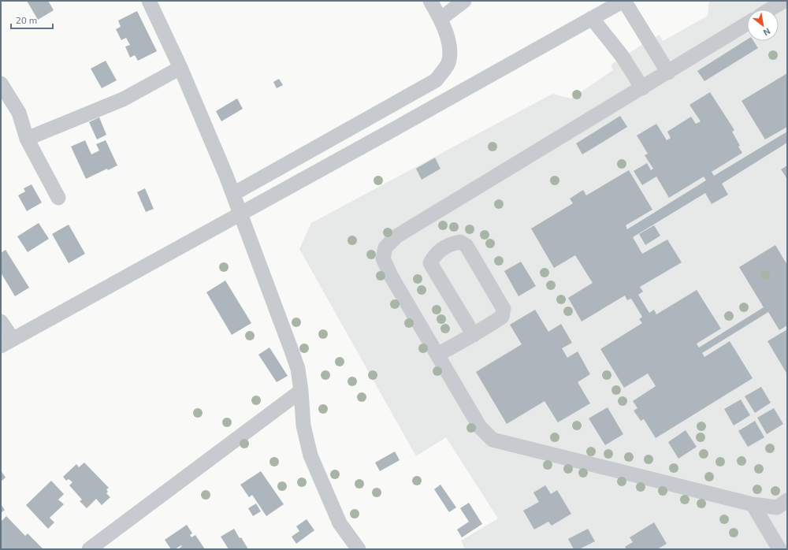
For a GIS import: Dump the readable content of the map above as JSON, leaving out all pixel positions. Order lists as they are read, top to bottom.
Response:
{
  "scale_bar": "20 m",
  "north": "bottom right"
}
